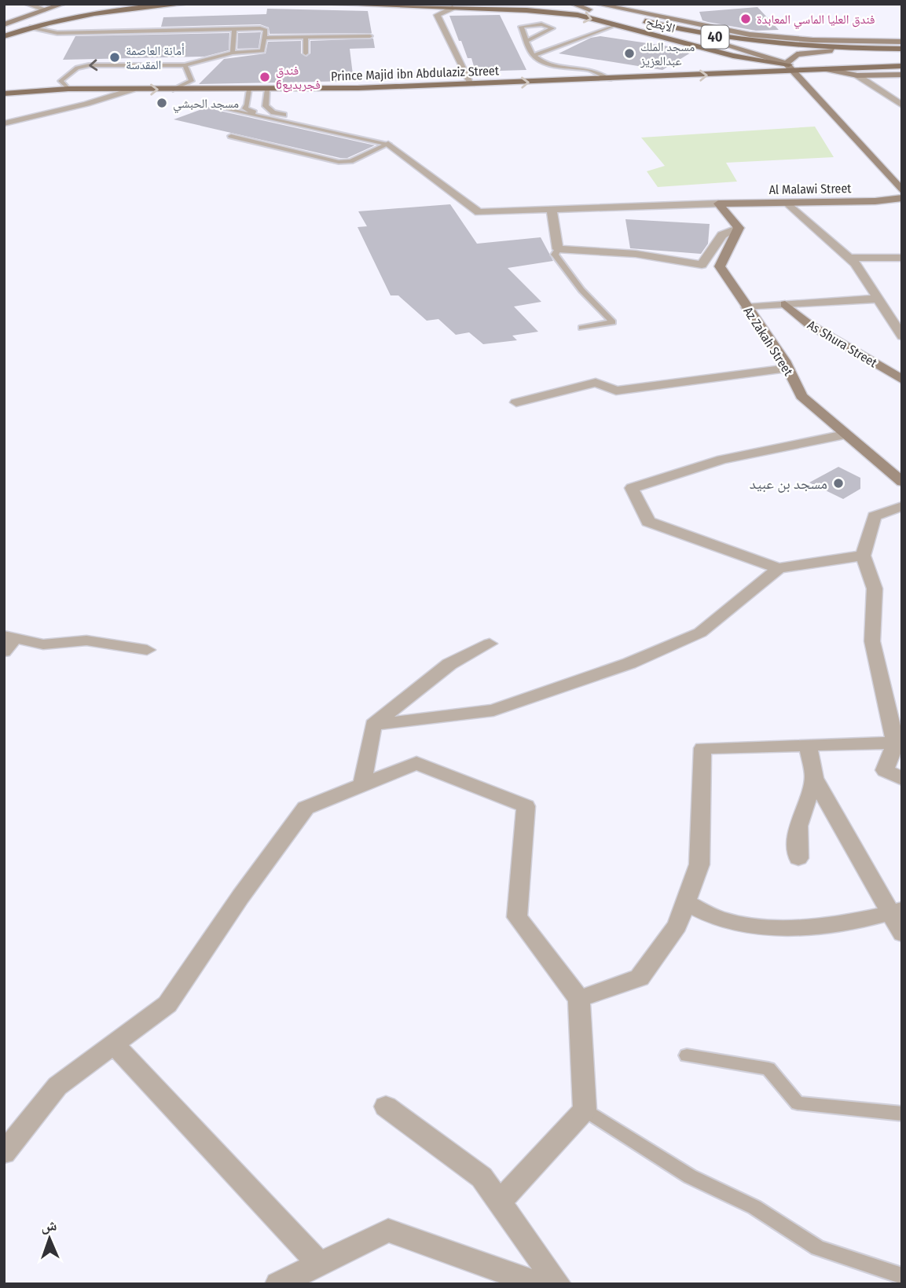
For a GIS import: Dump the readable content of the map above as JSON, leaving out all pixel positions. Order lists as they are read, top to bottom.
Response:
{
  "streets": {
    "main road": ["الأبطح", "40", "Prince Majid ibn Abdulaziz Street"],
    "street": ["Al Malawi Street", "Az Zakah Street", "As Shura Street"]
  },
  "crossings": [
    ["الأبطح", "Prince Majid ibn Abdulaziz Street"]
  ],
  "one_way": ["Prince Majid ibn Abdulaziz Street"],
  "places": [
    "فندق العليا الماسي المعابدة",
    "مسجد الملك عبدالعزيز",
    "أمانة العاصمة المقدسة",
    "فندق فجربديع6",
    "مسجد الحبشي",
    "مسجد بن عبيد"
  ],
  "north": "top"
}
